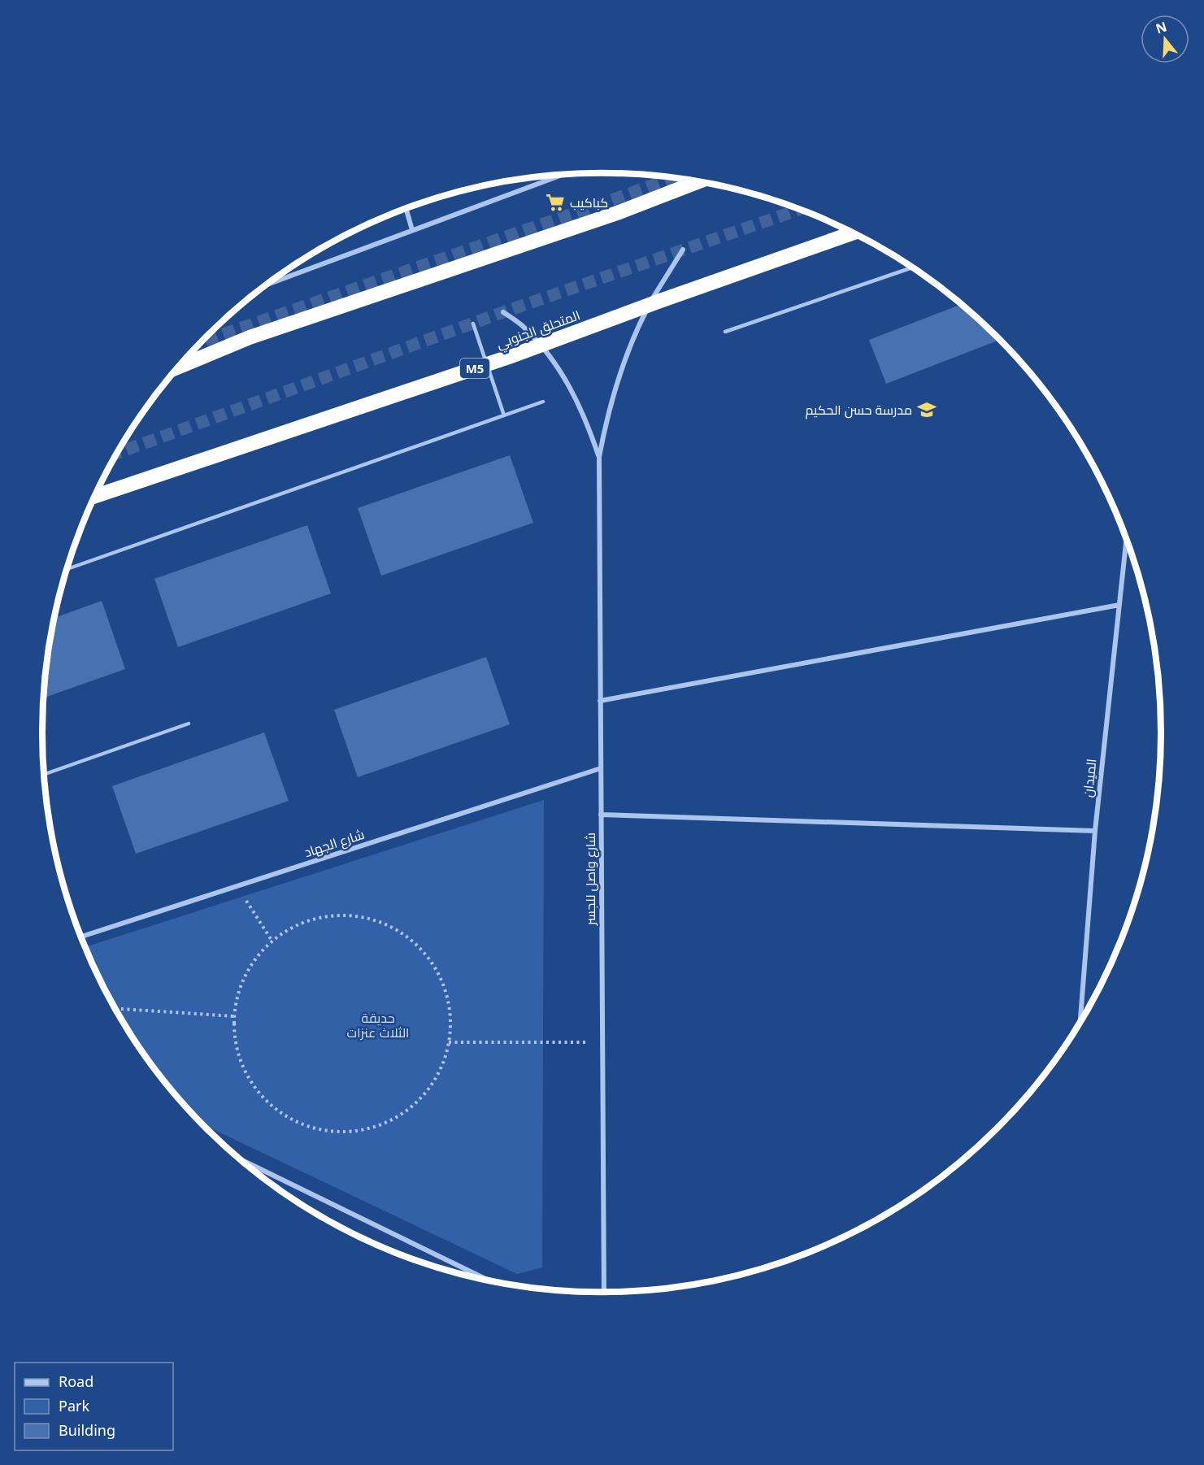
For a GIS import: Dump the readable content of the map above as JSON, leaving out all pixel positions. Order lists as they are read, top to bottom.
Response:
{
  "streets": {
    "highway": ["المتحلق الجنوبي", "M5"],
    "street": ["الميدان", "شارع الجهاد", "شارع واصل للجسر"]
  },
  "crossings": [
    ["شارع الجهاد", "شارع واصل للجسر"]
  ],
  "parks": ["حديقة الثلاث عنزات"],
  "places": {
    "supermarket": ["كباكيب"],
    "school or university": ["مدرسة حسن الحكيم"]
  },
  "legend": ["Road", "Park", "Building"],
  "north": "top"
}
